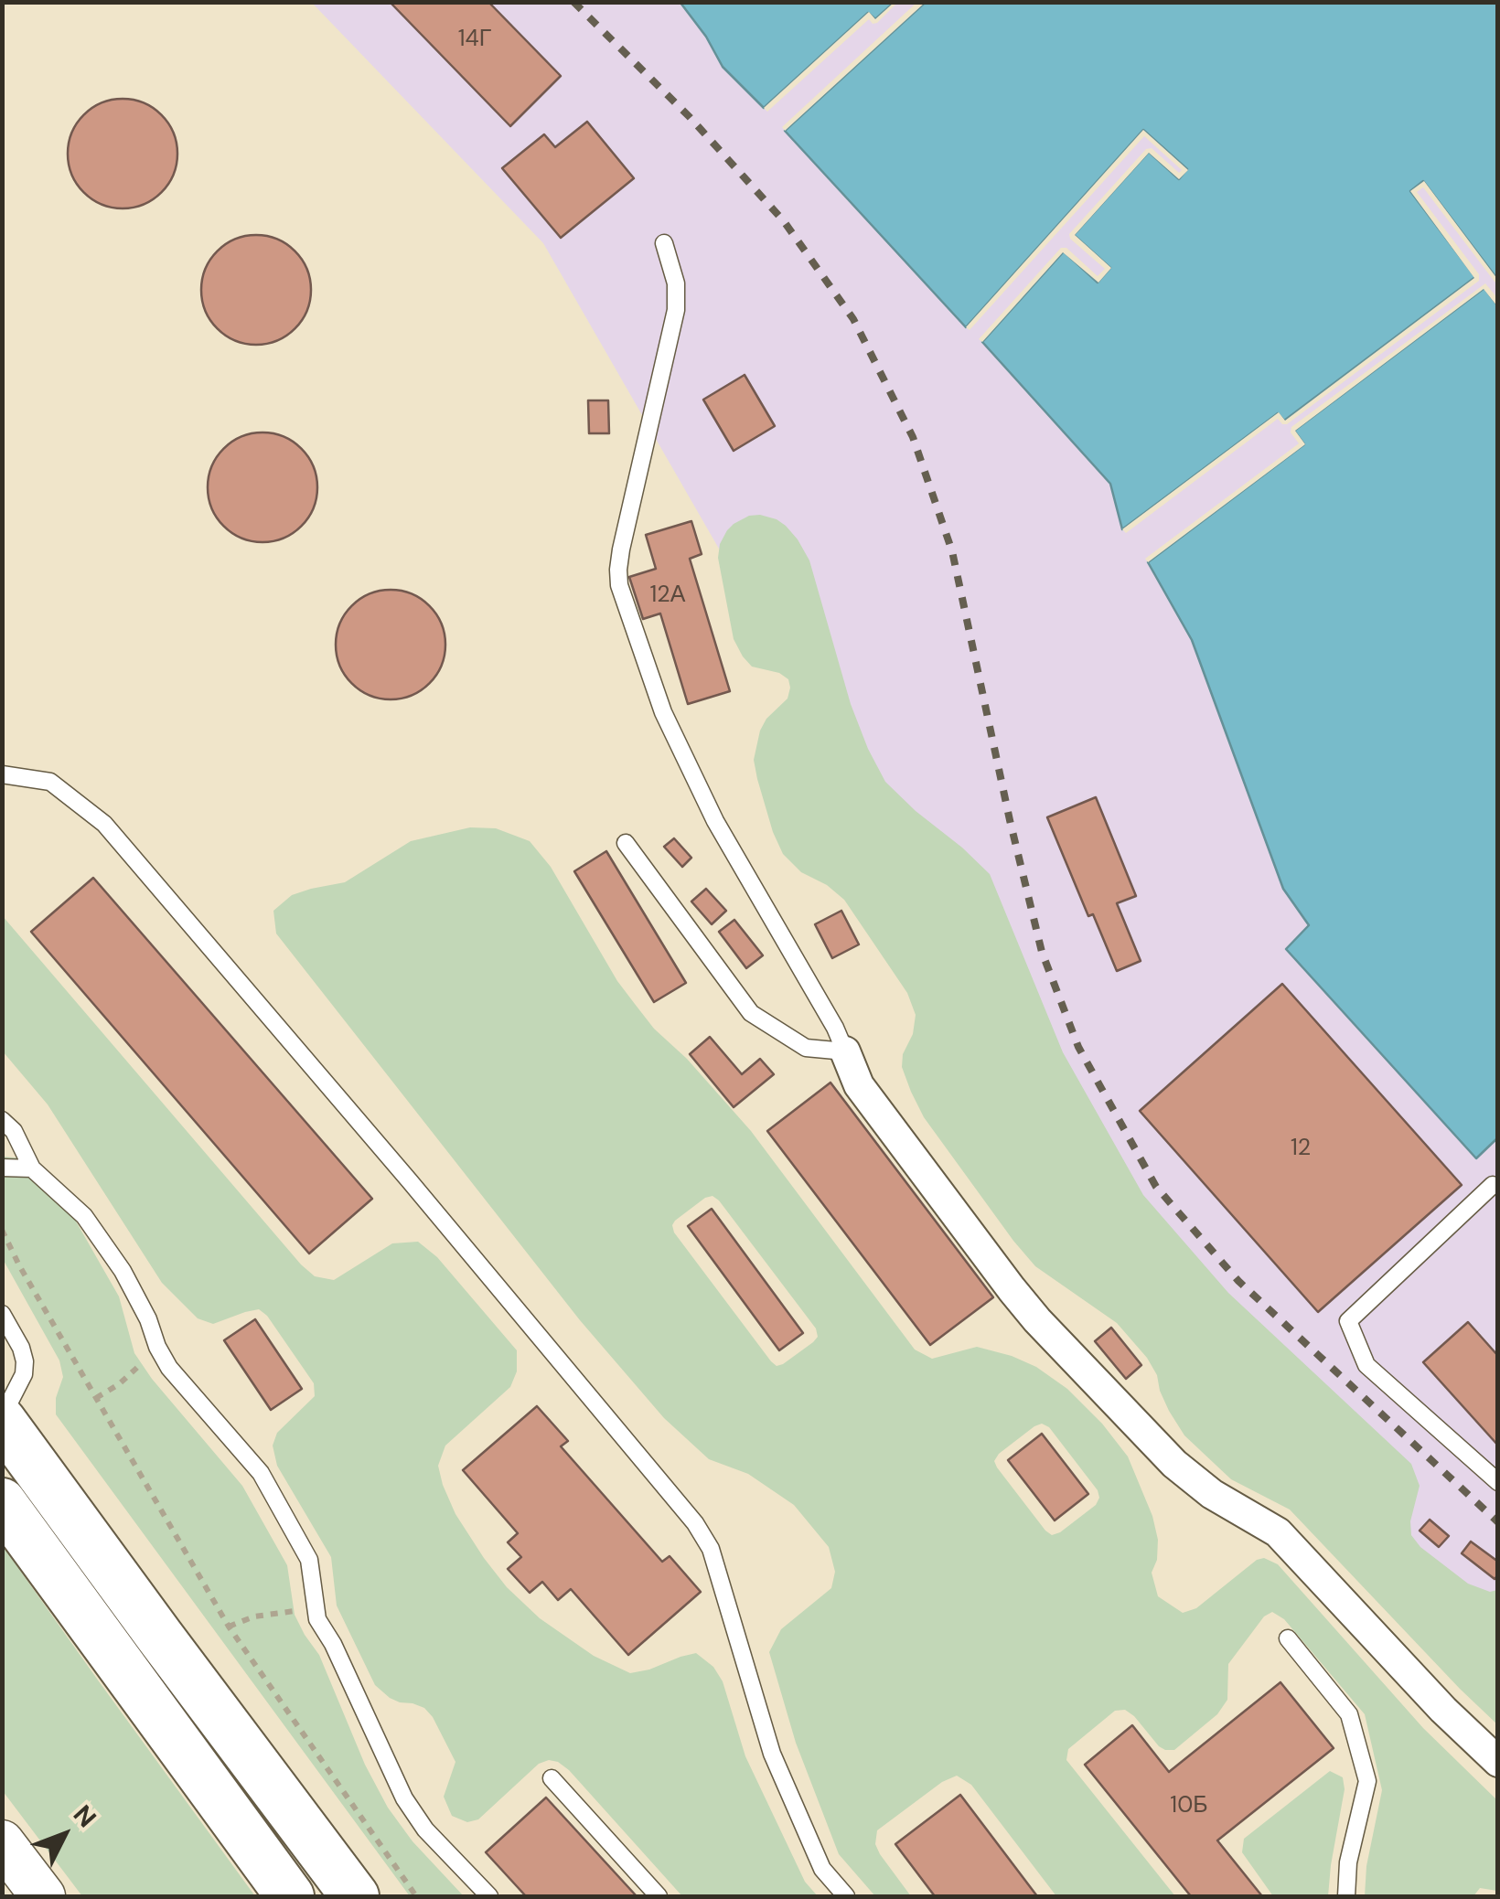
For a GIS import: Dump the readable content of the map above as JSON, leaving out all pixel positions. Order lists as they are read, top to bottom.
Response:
{
  "house_numbers": [
    "14Г",
    "12А",
    "12",
    "10Б"
  ],
  "north": "top right"
}
